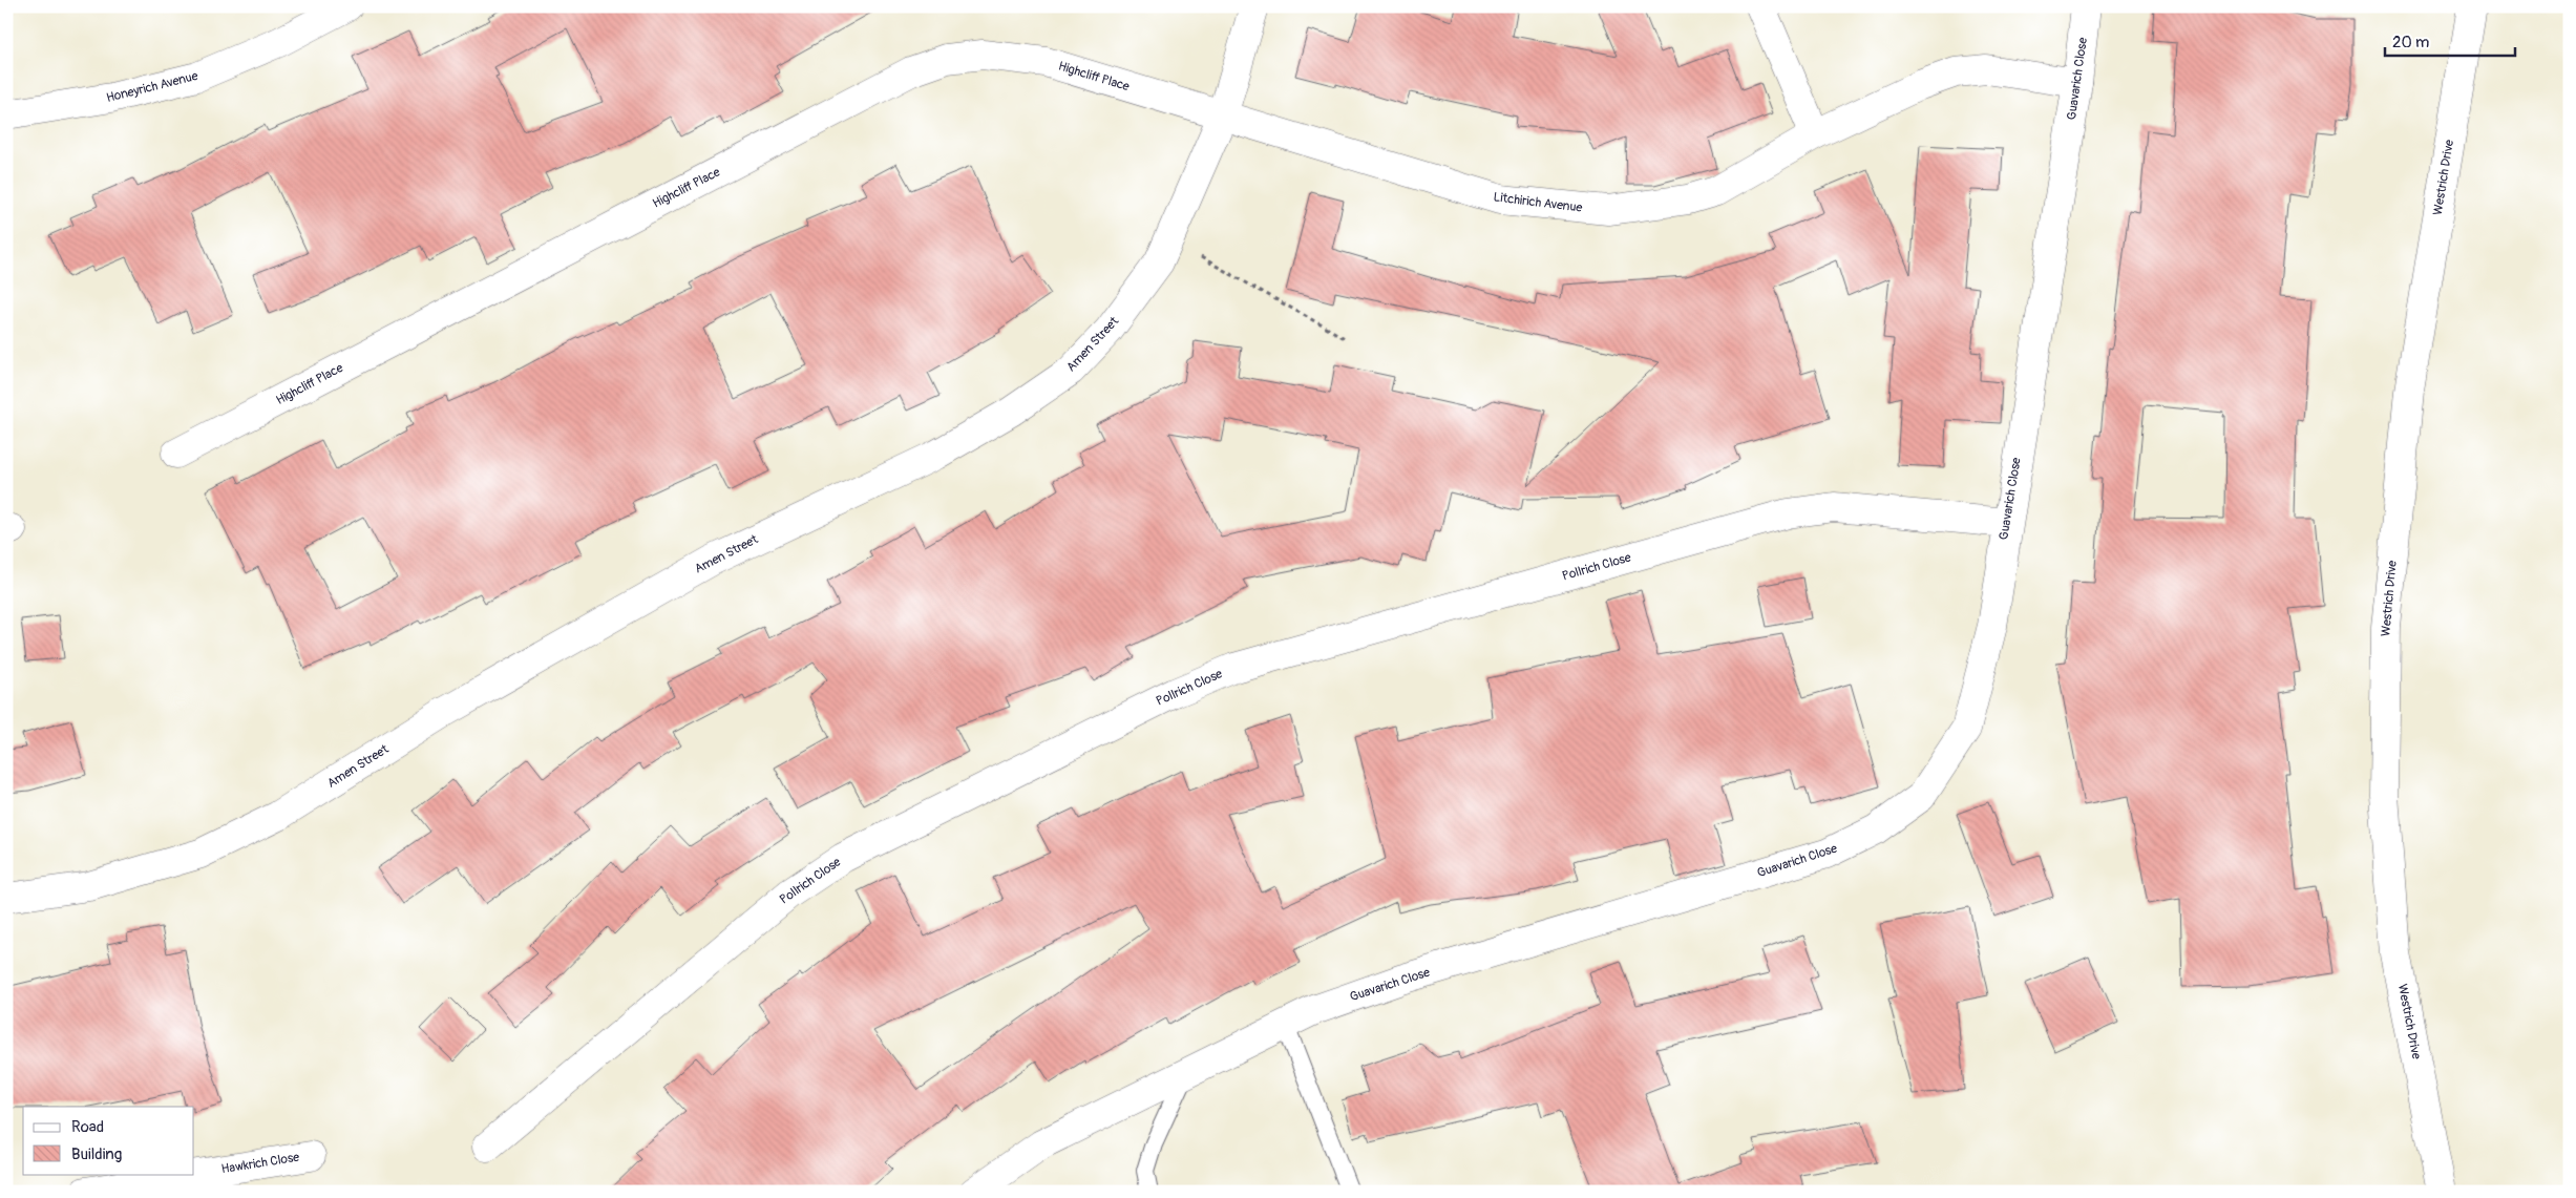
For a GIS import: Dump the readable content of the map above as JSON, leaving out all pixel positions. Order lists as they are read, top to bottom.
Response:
{
  "streets": {
    "street": [
      "Highcliff Place",
      "Guavarich Close",
      "Honeyrich Avenue",
      "Westrich Drive",
      "Litchirich Avenue",
      "Amen Street",
      "Pollrich Close",
      "Hawkrich Close"
    ]
  },
  "crossings": [
    ["Highcliff Place", "Litchirich Avenue"],
    ["Highcliff Place", "Amen Street"],
    ["Guavarich Close", "Litchirich Avenue"],
    ["Guavarich Close", "Pollrich Close"],
    ["Litchirich Avenue", "Amen Street"]
  ],
  "legend": ["Road", "Building"],
  "scale_bar": "20 m"
}
